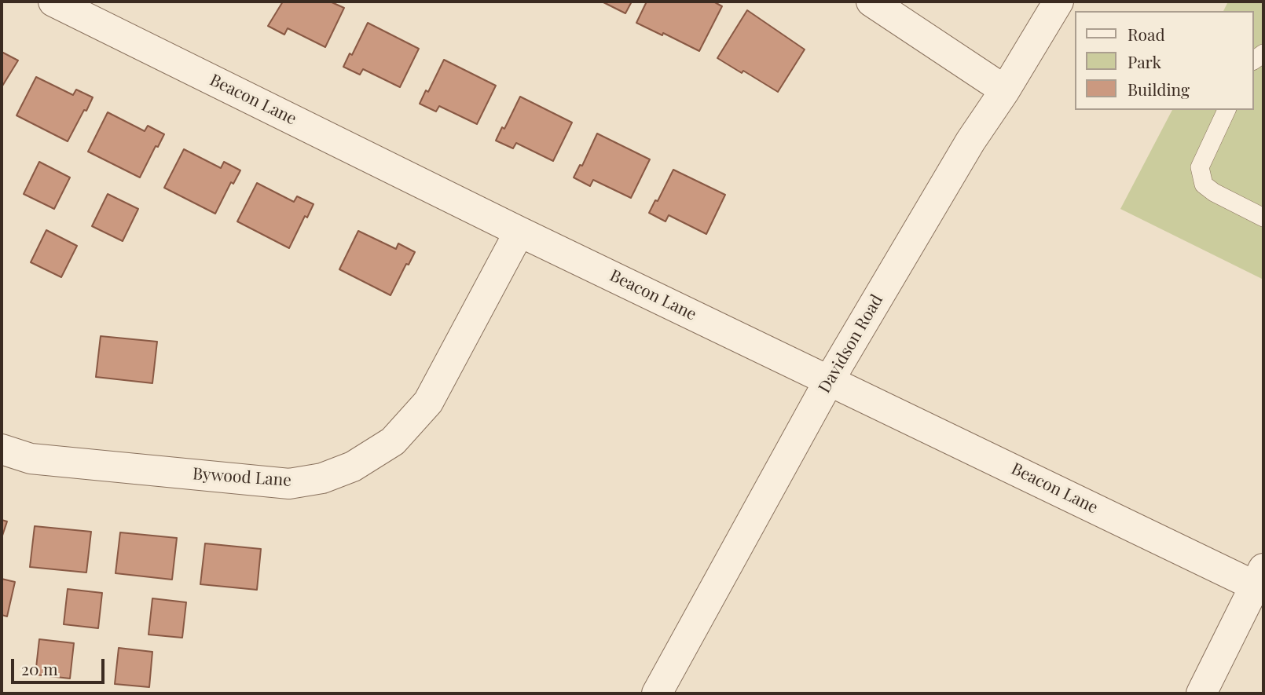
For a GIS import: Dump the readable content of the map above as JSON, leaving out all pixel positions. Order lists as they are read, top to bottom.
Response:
{
  "streets": {
    "street": ["Beacon Lane", "Davidson Road", "Bywood Lane"]
  },
  "crossings": [
    ["Beacon Lane", "Davidson Road"],
    ["Beacon Lane", "Bywood Lane"]
  ],
  "legend": ["Road", "Park", "Building"],
  "scale_bar": "20 m"
}
